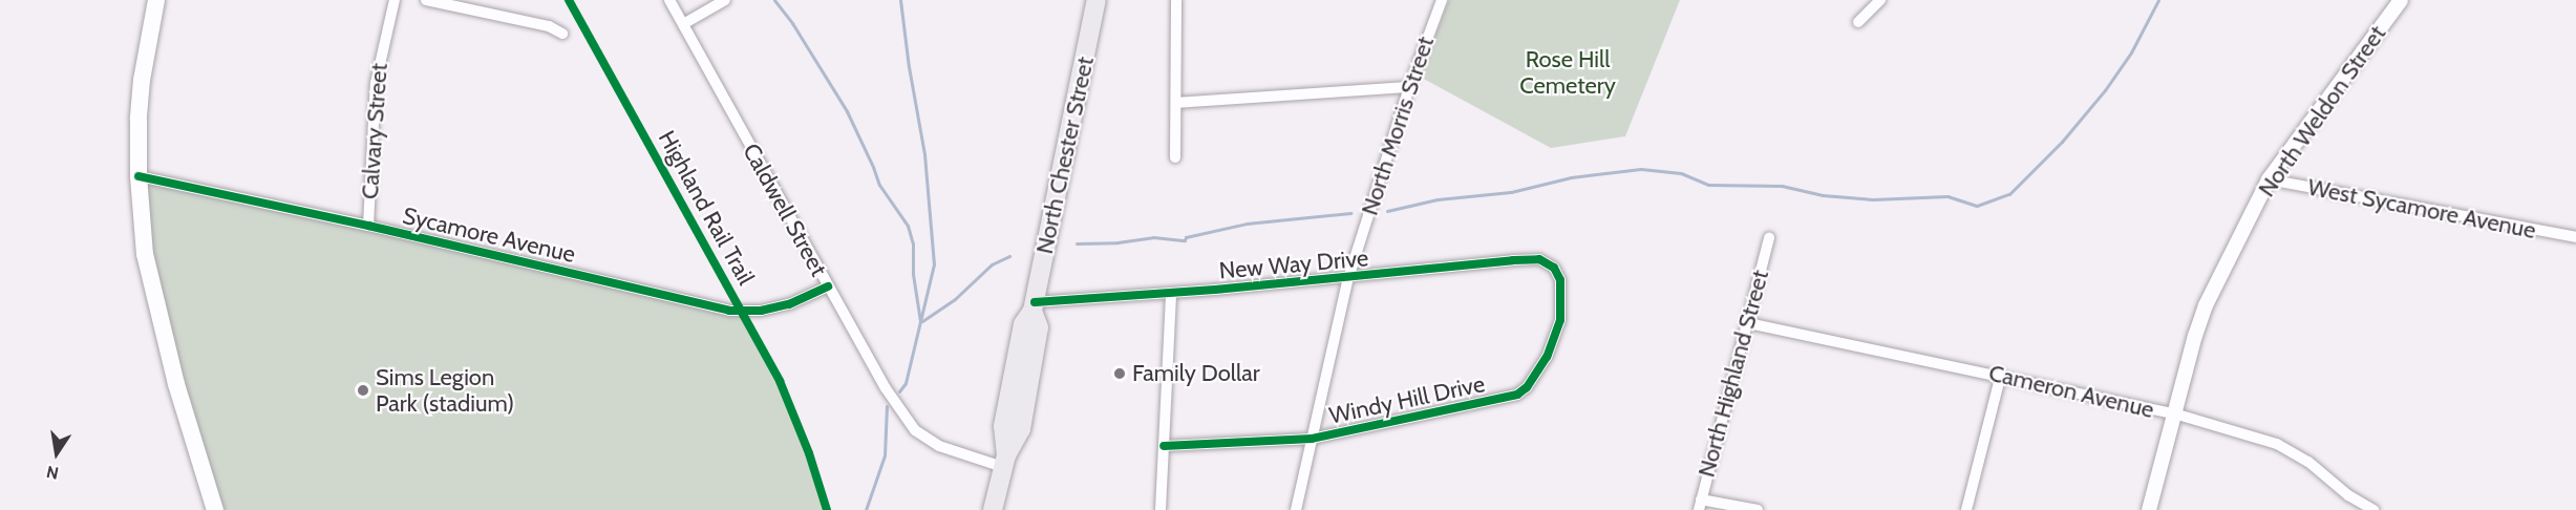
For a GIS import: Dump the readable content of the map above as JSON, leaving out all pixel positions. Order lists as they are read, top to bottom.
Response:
{
  "streets": {
    "main road": ["North Chester Street"],
    "street": [
      "North Weldon Street",
      "North Morris Street",
      "Calvary Street",
      "West Sycamore Avenue",
      "Caldwell Street",
      "Sycamore Avenue",
      "New Way Drive",
      "North Highland Street",
      "Cameron Avenue",
      "Windy Hill Drive"
    ],
    "cycle path": ["Highland Rail Trail"]
  },
  "crossings": [
    ["North Weldon Street", "West Sycamore Avenue"],
    ["North Weldon Street", "Cameron Avenue"],
    ["North Morris Street", "New Way Drive"],
    ["North Morris Street", "Windy Hill Drive"],
    ["Calvary Street", "Sycamore Avenue"],
    ["North Chester Street", "Caldwell Street"],
    ["North Chester Street", "New Way Drive"],
    ["Caldwell Street", "Sycamore Avenue"],
    ["New Way Drive", "Windy Hill Drive"],
    ["North Highland Street", "Cameron Avenue"]
  ],
  "parks": ["Rose Hill Cemetery"],
  "places": ["Family Dollar", "Sims Legion Park (stadium)"],
  "north": "bottom"
}
